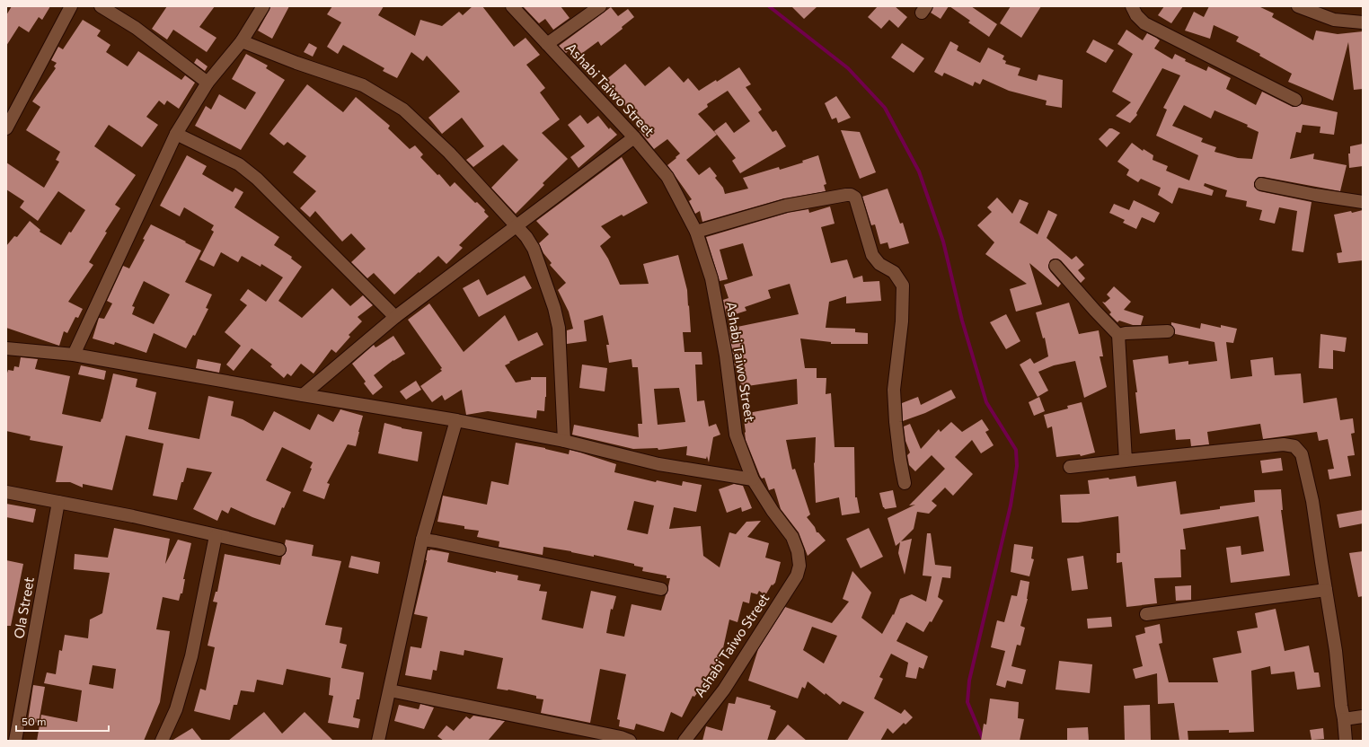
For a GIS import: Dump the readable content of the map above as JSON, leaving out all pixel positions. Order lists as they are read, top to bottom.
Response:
{
  "streets": {
    "street": ["Ashabi Taiwo Street", "Ola Street"]
  },
  "scale_bar": "50 m"
}
